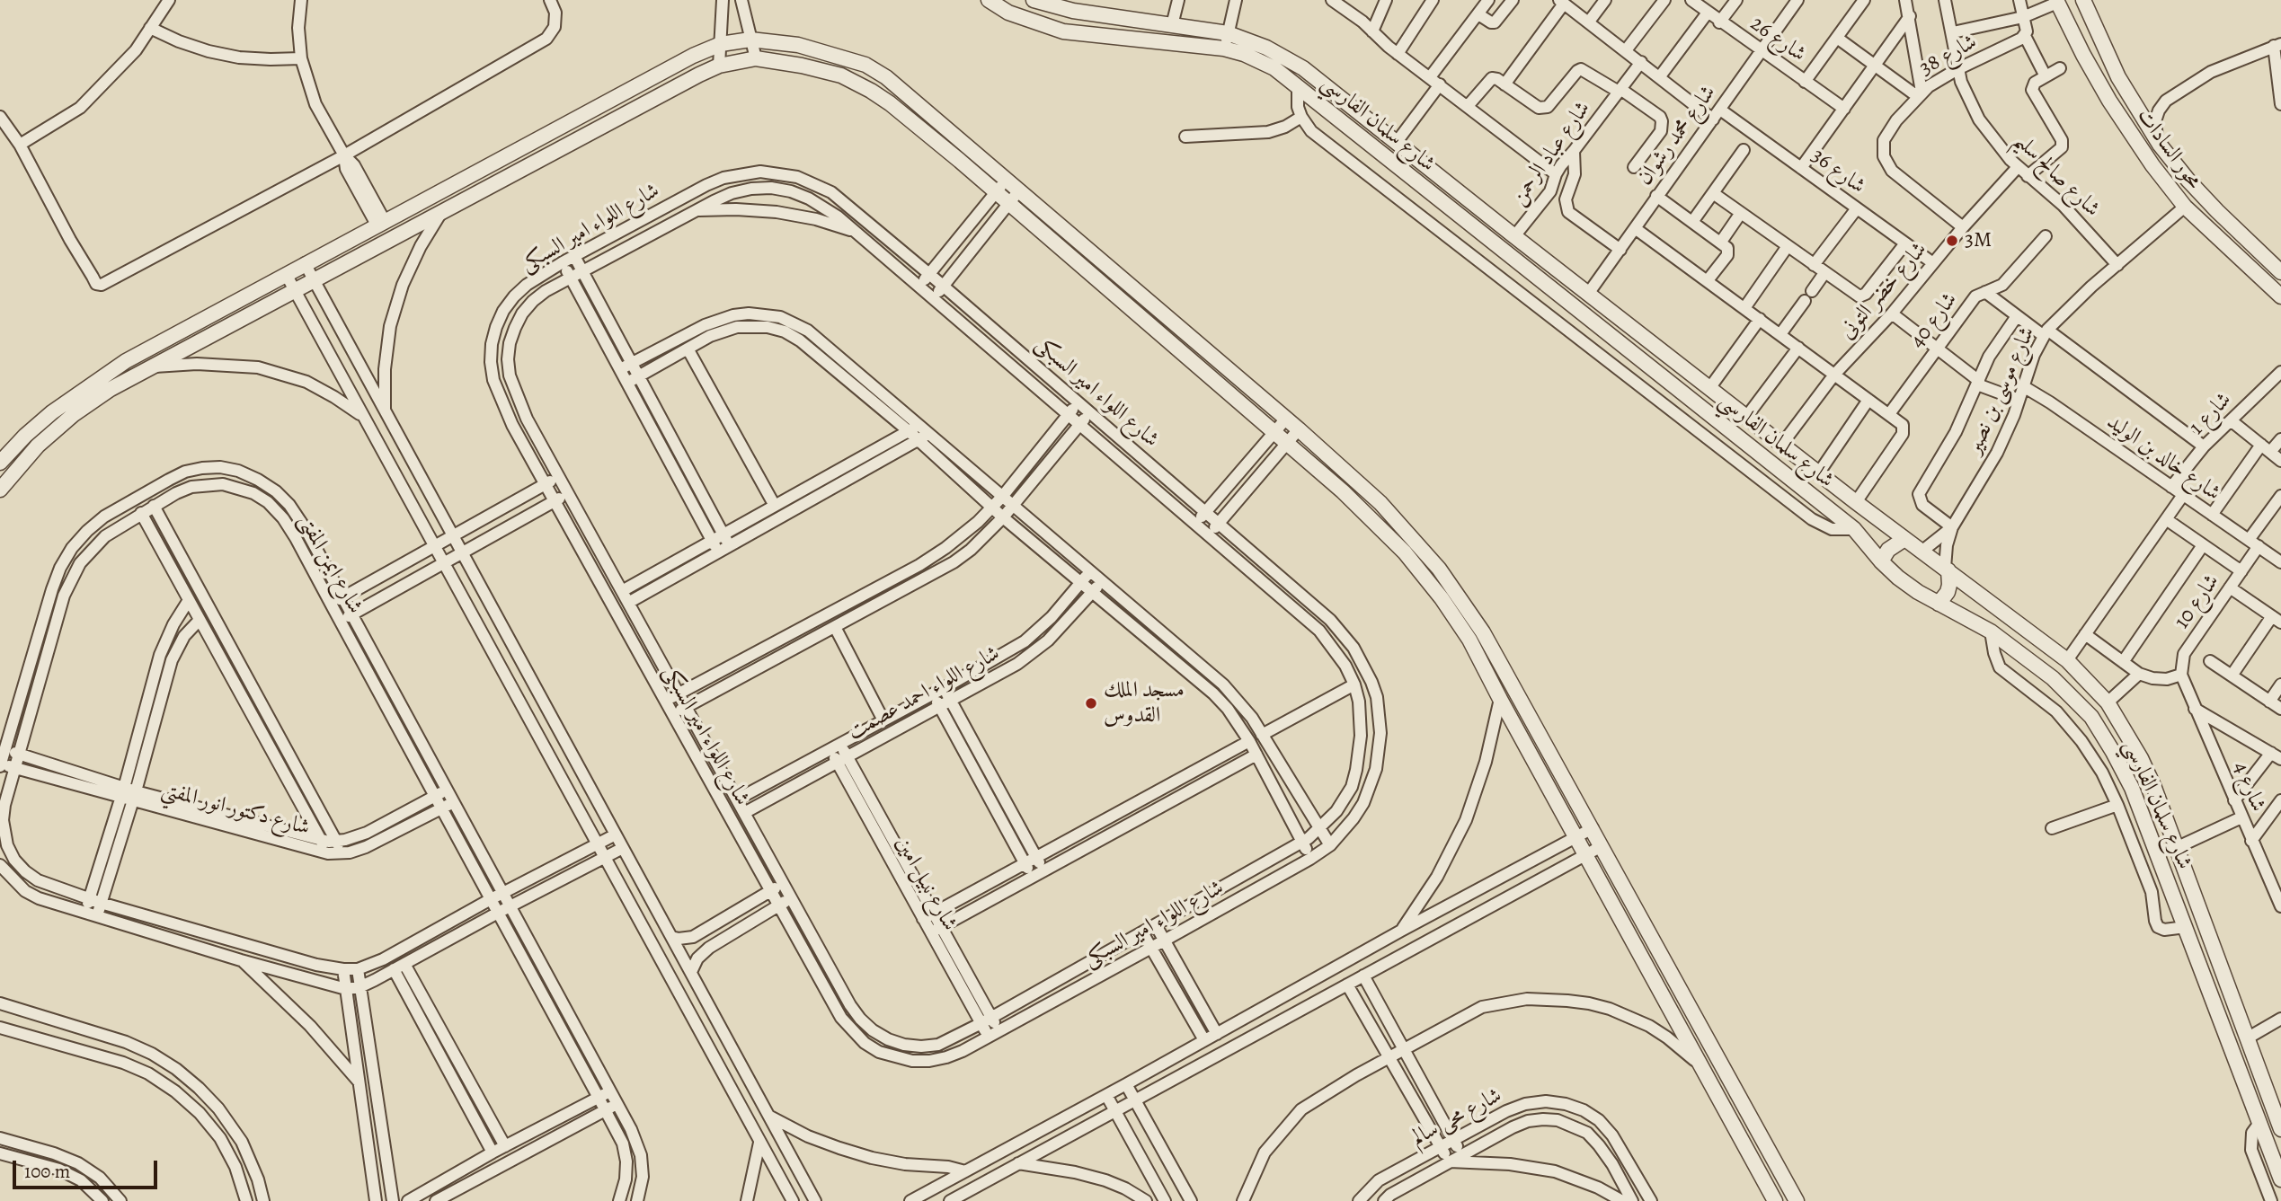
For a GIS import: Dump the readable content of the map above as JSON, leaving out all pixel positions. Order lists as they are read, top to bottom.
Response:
{
  "streets": {
    "street": [
      "شارع 26",
      "شارع 38",
      "شارع سلمان الفارسي",
      "شارع محمد رشوان",
      "محور السادات",
      "شارع عباد الرحمن",
      "شارع 36",
      "شارع صالح سليم",
      "شارع اللواء امير السبكى",
      "شارع خضر التونى",
      "شارع 40",
      "شارع موسى بن نصير",
      "شارع 1",
      "شارع خالد بن الوليد",
      "شارع ايمن المفتى",
      "شارع 10",
      "شارع اللواء احمد عصمت",
      "شارع 4",
      "شارع دكتور انور المفتي",
      "شارع نبيل امين",
      "شارع محى سالم"
    ]
  },
  "crossings": [
    ["شارع 26", "شارع محمد رشوان"],
    ["شارع 38", "شارع صالح سليم"],
    ["شارع 38", "شارع خضر التونى"],
    ["شارع سلمان الفارسي", "شارع محمد رشوان"],
    ["شارع سلمان الفارسي", "شارع عباد الرحمن"],
    ["شارع سلمان الفارسي", "شارع خضر التونى"],
    ["شارع سلمان الفارسي", "شارع موسى بن نصير"],
    ["شارع محمد رشوان", "شارع 36"],
    ["محور السادات", "شارع موسى بن نصير"],
    ["شارع عباد الرحمن", "شارع 36"],
    ["شارع 36", "شارع خضر التونى"],
    ["شارع صالح سليم", "شارع خضر التونى"],
    ["شارع صالح سليم", "شارع موسى بن نصير"],
    ["شارع اللواء امير السبكى", "شارع اللواء احمد عصمت"],
    ["شارع اللواء امير السبكى", "شارع نبيل امين"],
    ["شارع موسى بن نصير", "شارع خالد بن الوليد"],
    ["شارع 1", "شارع خالد بن الوليد"],
    ["شارع خالد بن الوليد", "شارع 10"],
    ["شارع ايمن المفتى", "شارع دكتور انور المفتي"],
    ["شارع 10", "شارع 4"],
    ["شارع اللواء احمد عصمت", "شارع نبيل امين"]
  ],
  "places": ["3M", "مسجد الملك القدوس"],
  "scale_bar": "100 m"
}
